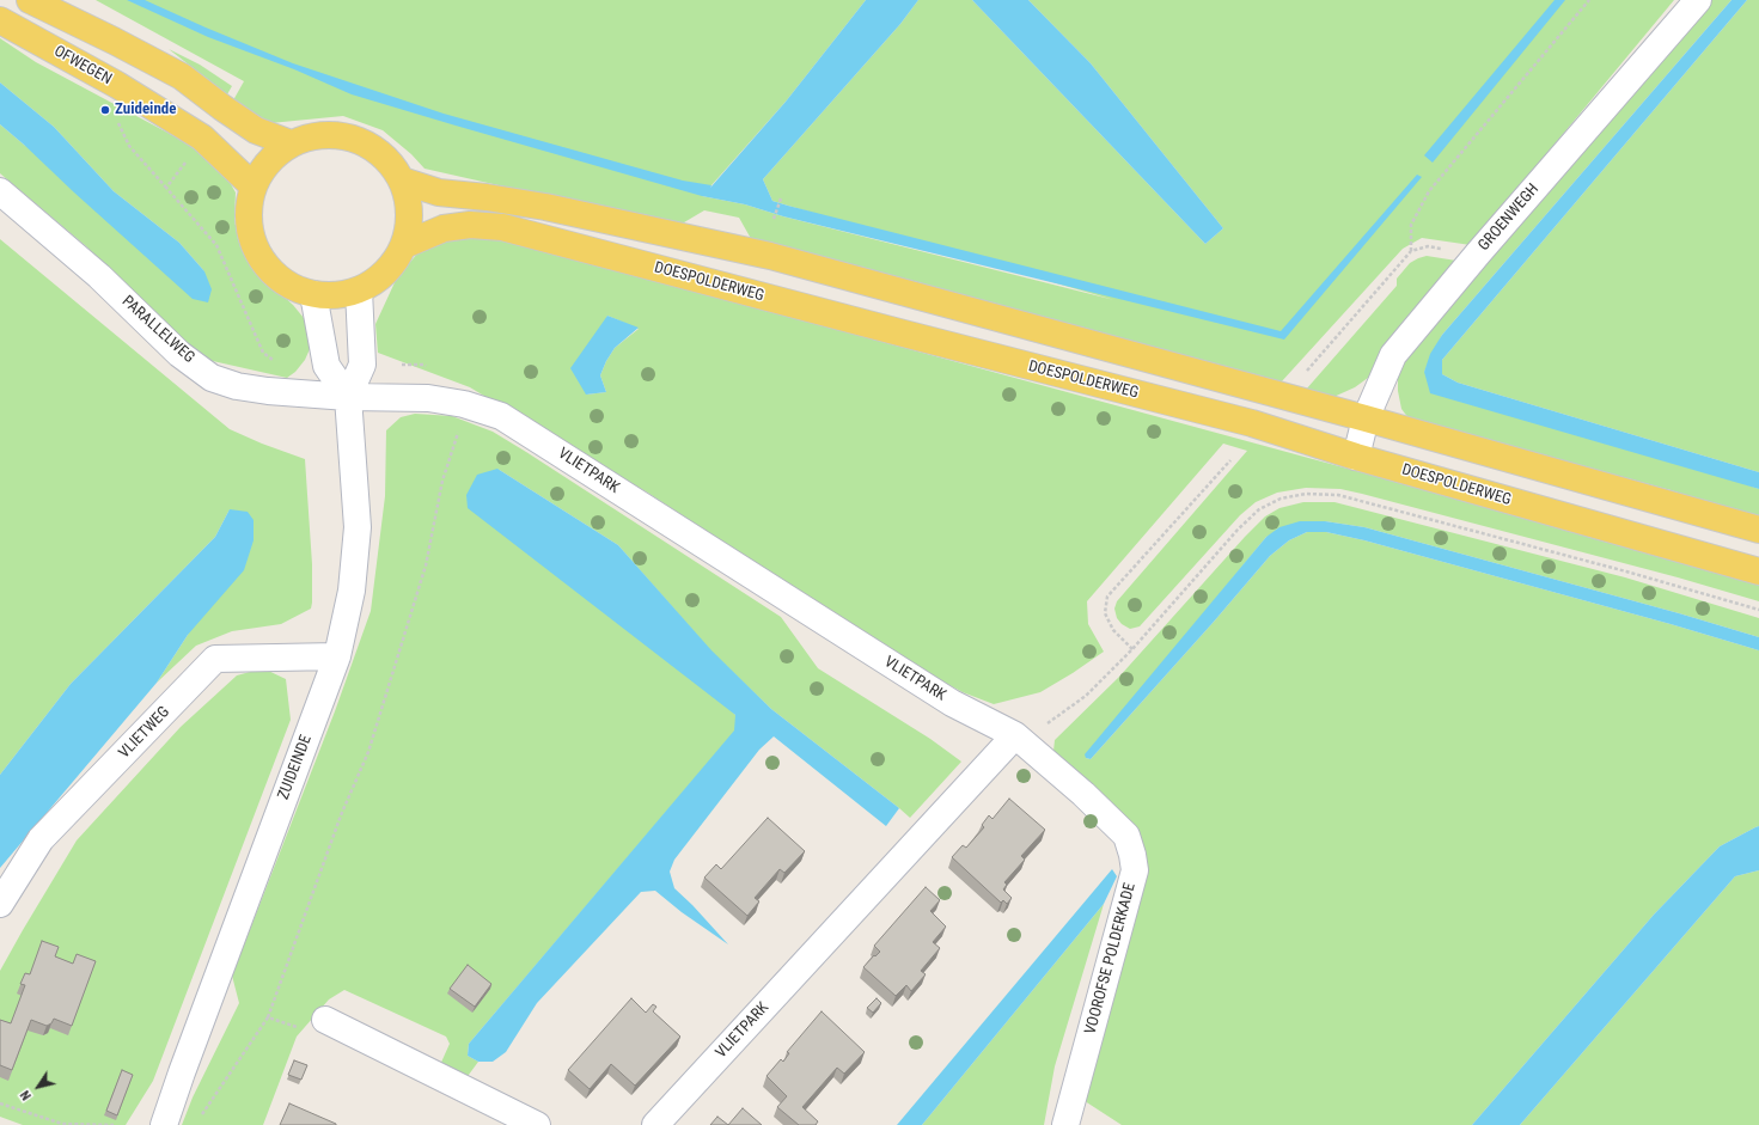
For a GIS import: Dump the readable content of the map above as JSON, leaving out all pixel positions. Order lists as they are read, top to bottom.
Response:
{
  "streets": {
    "main road": ["OFWEGEN", "DOESPOLDERWEG"],
    "street": [
      "GROENWEGH",
      "PARALLELWEG",
      "VLIETPARK",
      "VLIETWEG",
      "ZUIDEINDE",
      "VOOROFSE POLDERKADE"
    ]
  },
  "crossings": [
    ["OFWEGEN", "DOESPOLDERWEG"],
    ["OFWEGEN", "ZUIDEINDE"],
    ["GROENWEGH", "DOESPOLDERWEG"],
    ["DOESPOLDERWEG", "ZUIDEINDE"],
    ["PARALLELWEG", "VLIETPARK"],
    ["PARALLELWEG", "ZUIDEINDE"],
    ["VLIETPARK", "ZUIDEINDE"],
    ["VLIETPARK", "VOOROFSE POLDERKADE"],
    ["VLIETWEG", "ZUIDEINDE"]
  ],
  "places": ["Zuideinde"],
  "north": "bottom left"
}
